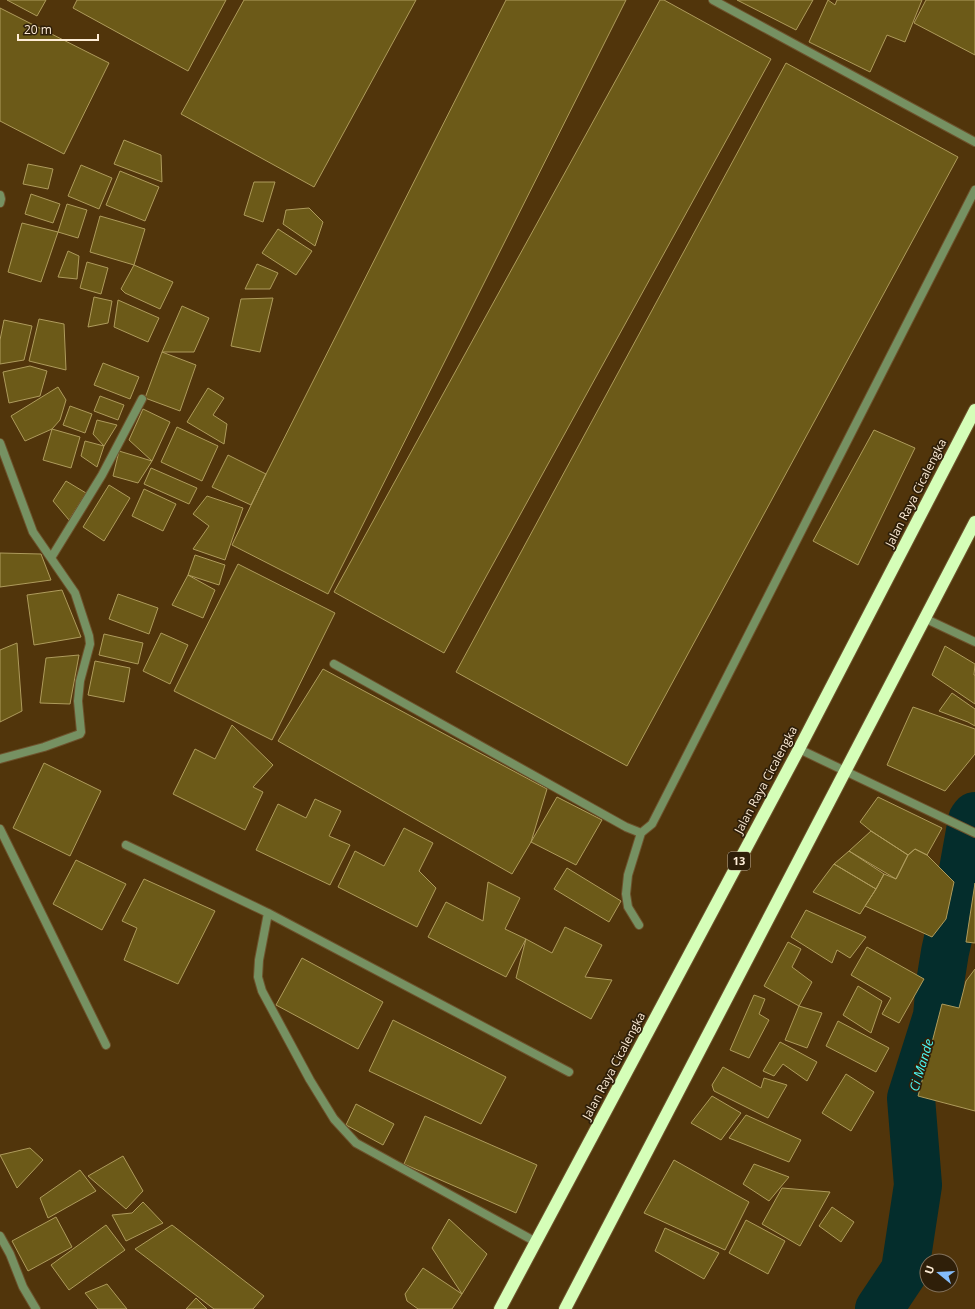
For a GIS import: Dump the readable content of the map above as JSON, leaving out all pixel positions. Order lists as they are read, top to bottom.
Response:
{
  "streets": {
    "highway": ["Jalan Raya Cicalengka", "13"]
  },
  "water": ["Ci Mande"],
  "scale_bar": "20 m",
  "north": "left"
}
